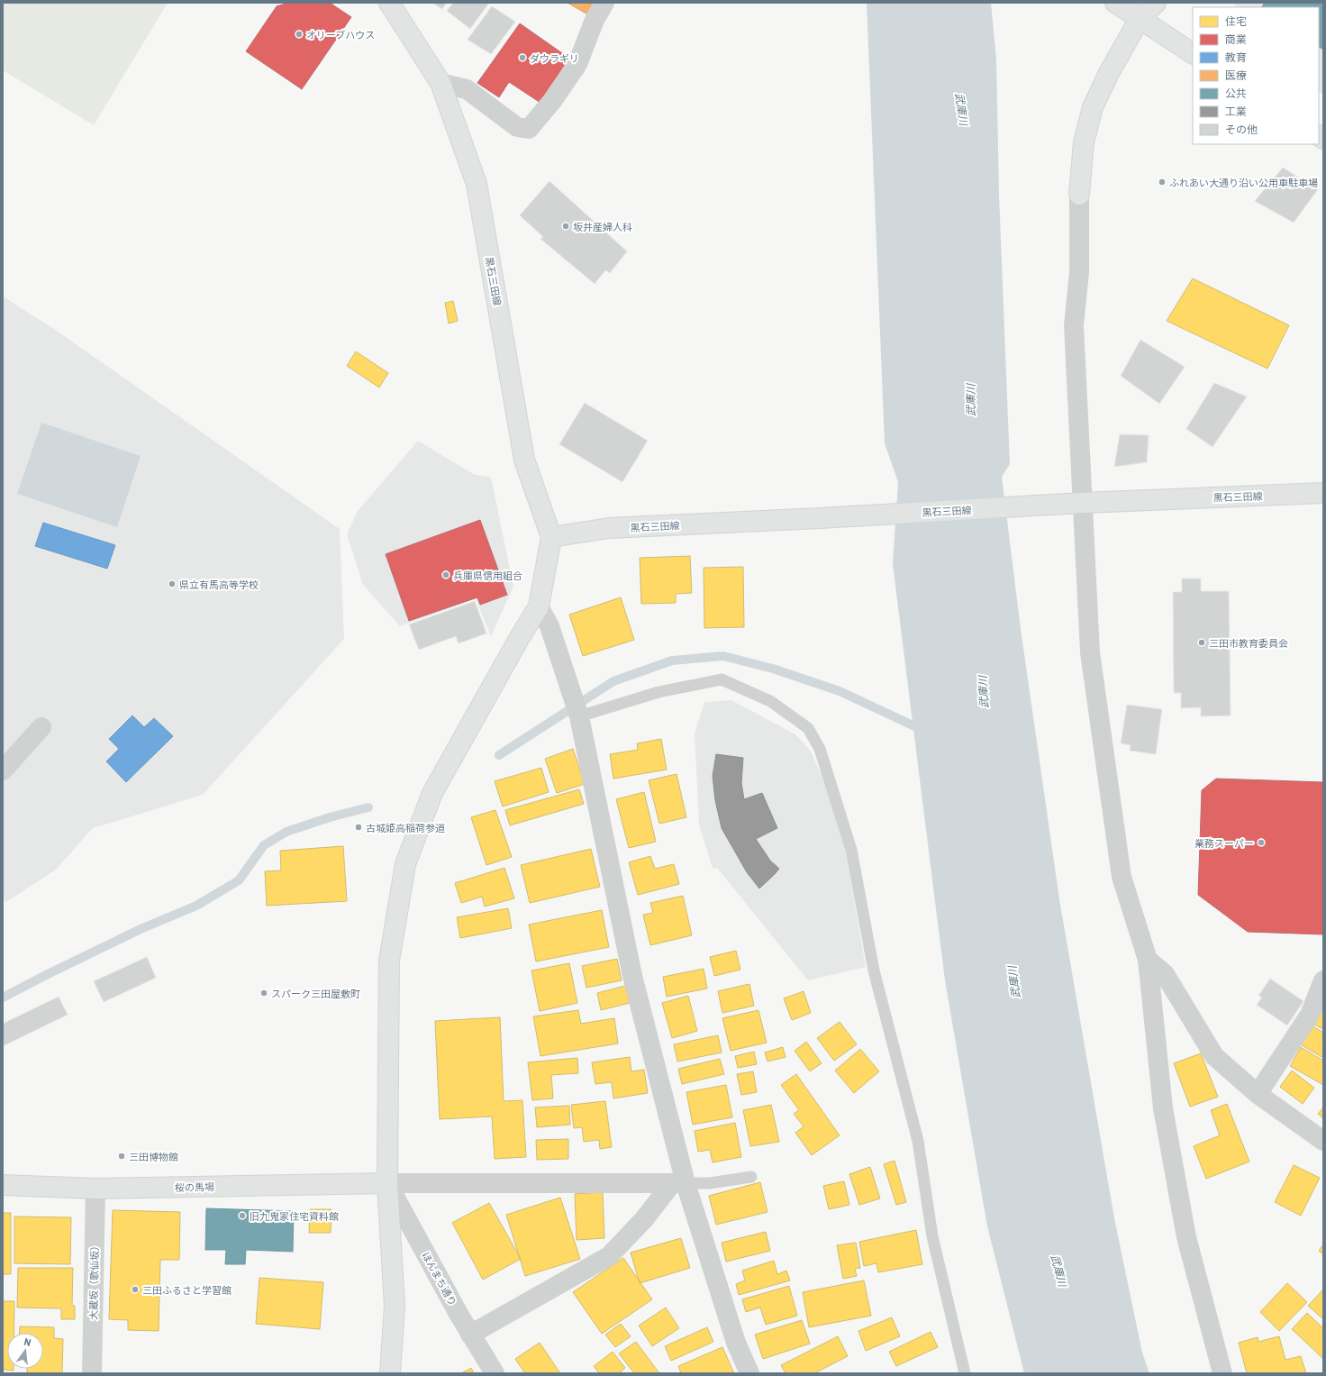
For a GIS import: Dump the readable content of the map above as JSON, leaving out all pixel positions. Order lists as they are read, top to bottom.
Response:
{
  "streets": {
    "street": [
      "黒石三田線",
      "桜の馬場",
      "ほんまち通り",
      "大蔵坂（歌仙坂）"
    ]
  },
  "crossings": [
    ["桜の馬場", "ほんまち通り"],
    ["桜の馬場", "大蔵坂（歌仙坂）"]
  ],
  "water": ["武庫川"],
  "places": [
    "オリーブハウス",
    "ダウラギリ",
    "ふれあい大通り沿い公用車駐車場",
    "坂井産婦人科",
    "兵庫県信用組合",
    "県立有馬高等学校",
    "三田市教育委員会",
    "古城姫高稲荷参道",
    "業務スーパー",
    "スパーク三田屋敷町",
    "三田博物館",
    "旧九鬼家住宅資料館",
    "三田ふるさと学習館"
  ],
  "legend": [
    "住宅",
    "商業",
    "教育",
    "医療",
    "公共",
    "工業",
    "その他"
  ],
  "north": "top"
}
